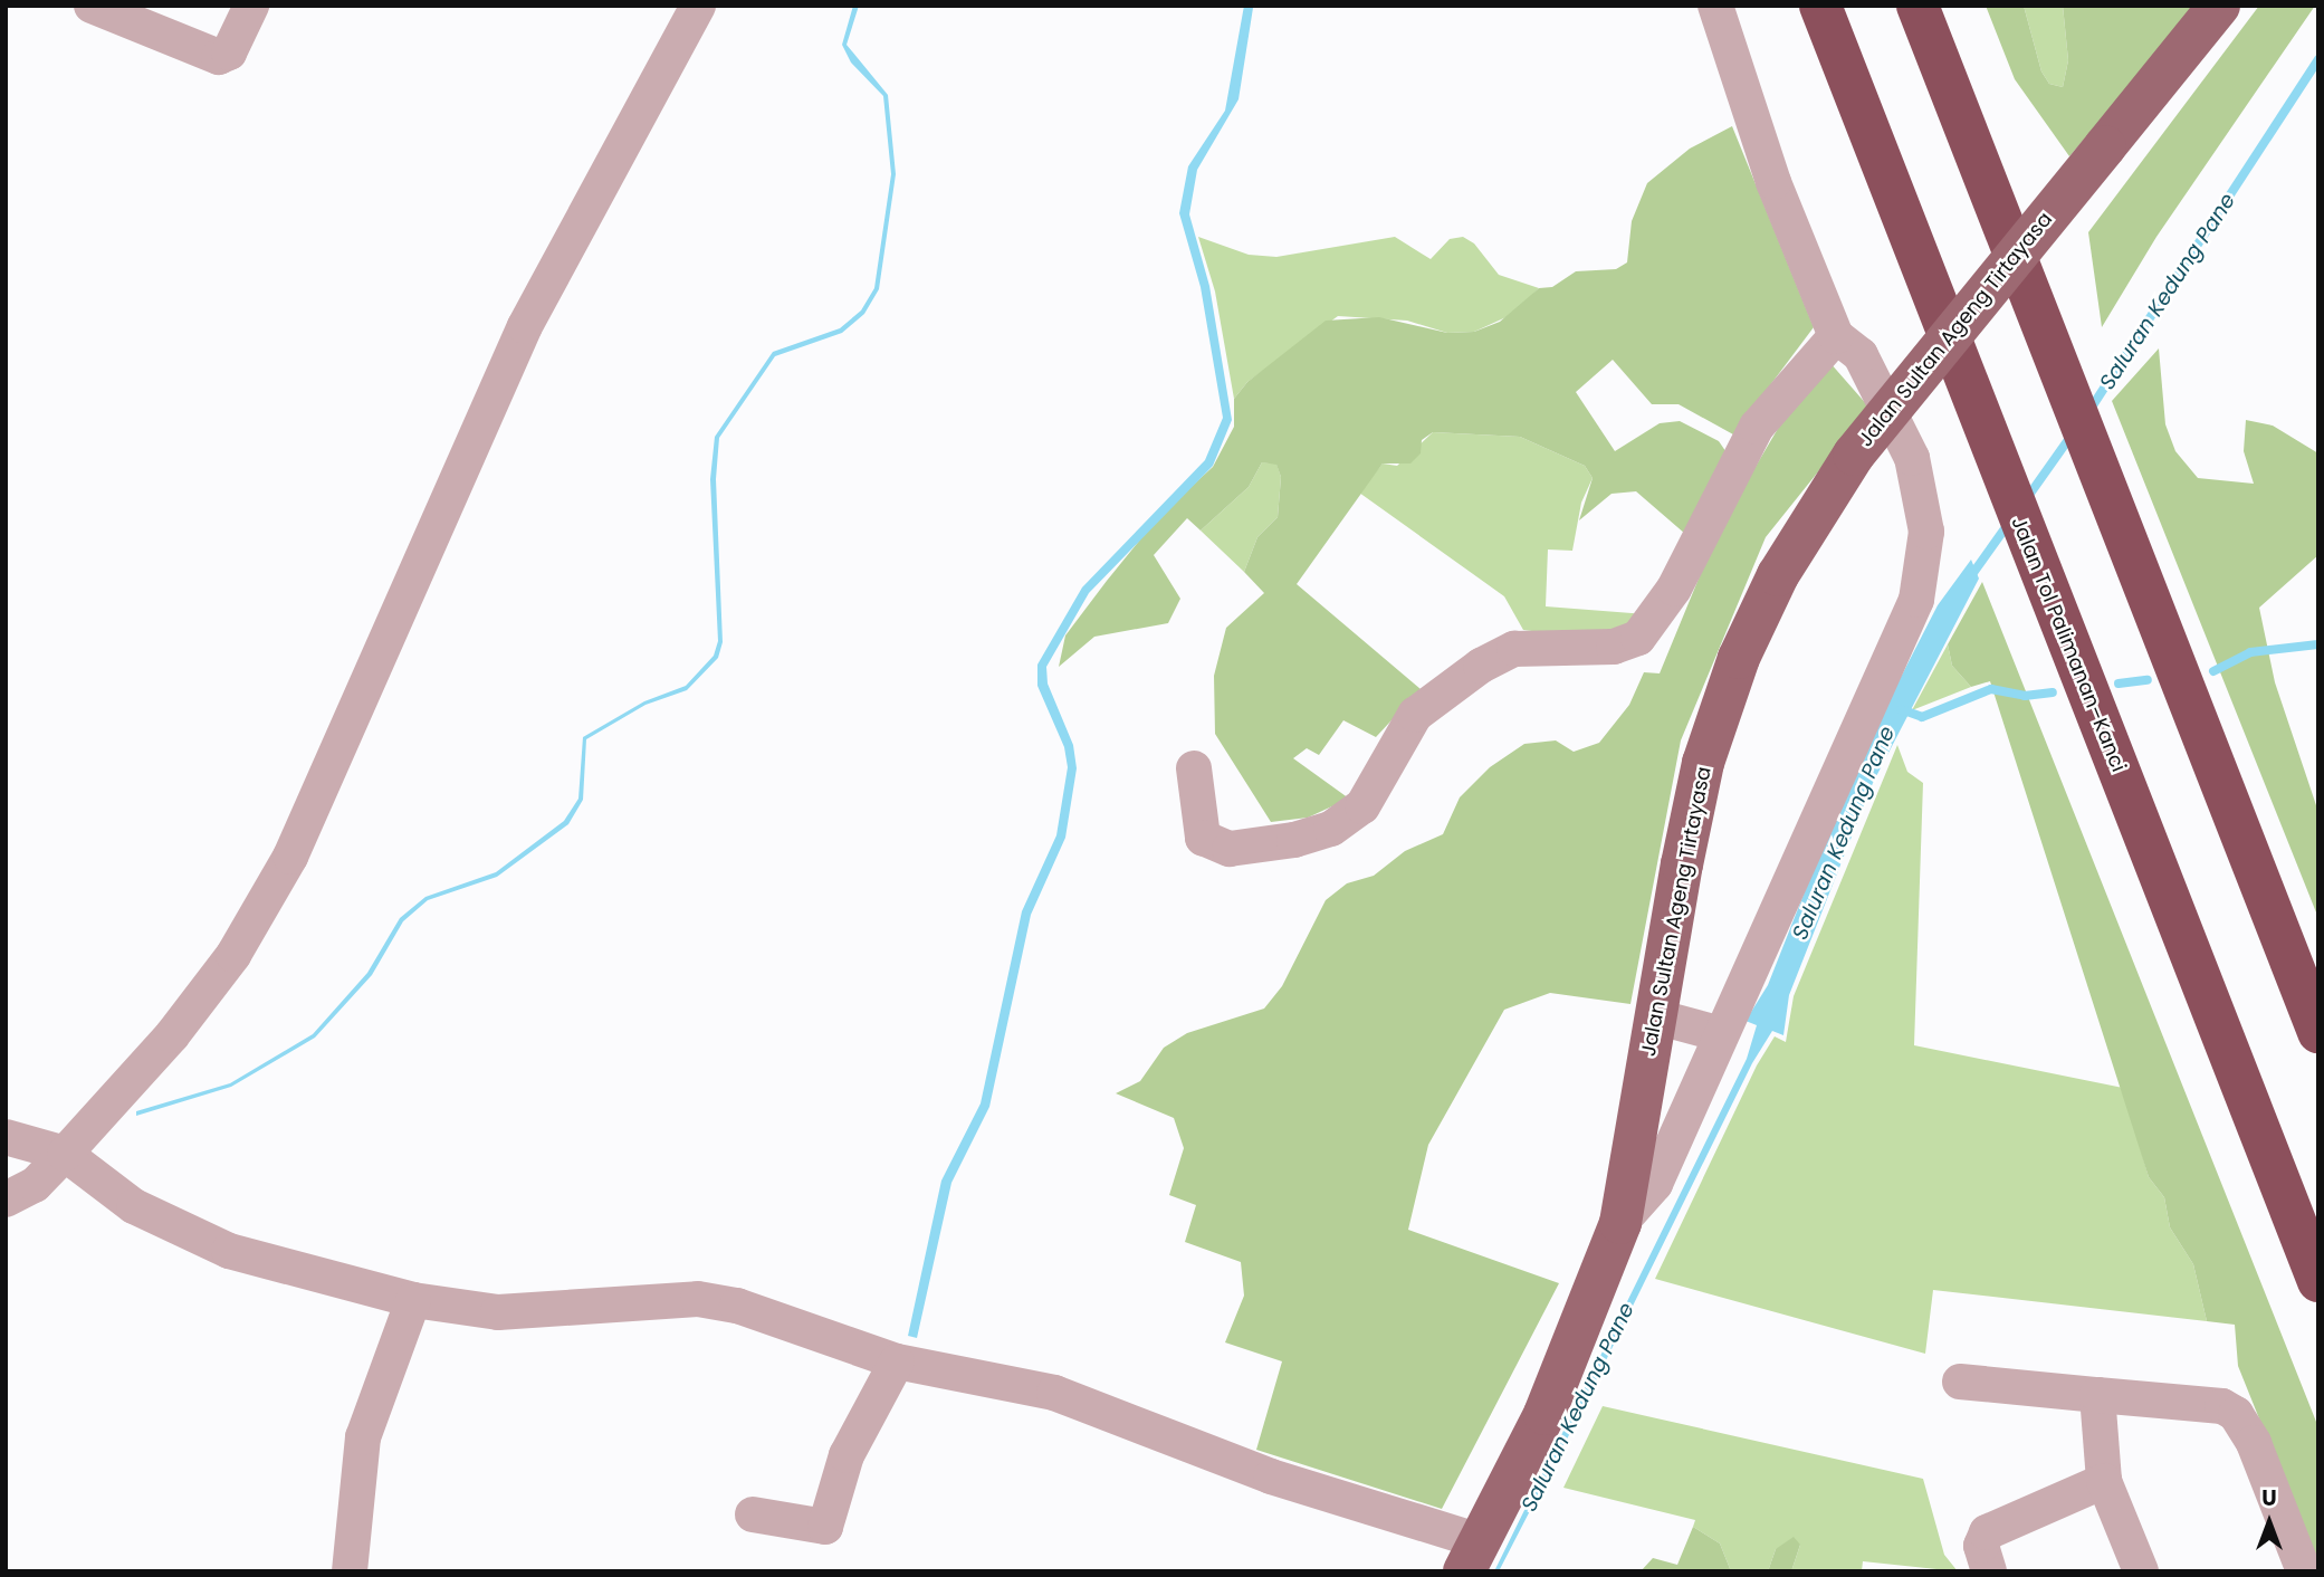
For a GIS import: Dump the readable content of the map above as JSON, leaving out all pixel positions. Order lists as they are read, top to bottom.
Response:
{
  "streets": {
    "highway": ["Jalan Tol Palimanan–Kanci"],
    "main road": ["Jalan Sultan Ageng Tirtayasa"]
  },
  "water": ["Saluran Kedung Pane"],
  "north": "top"
}
